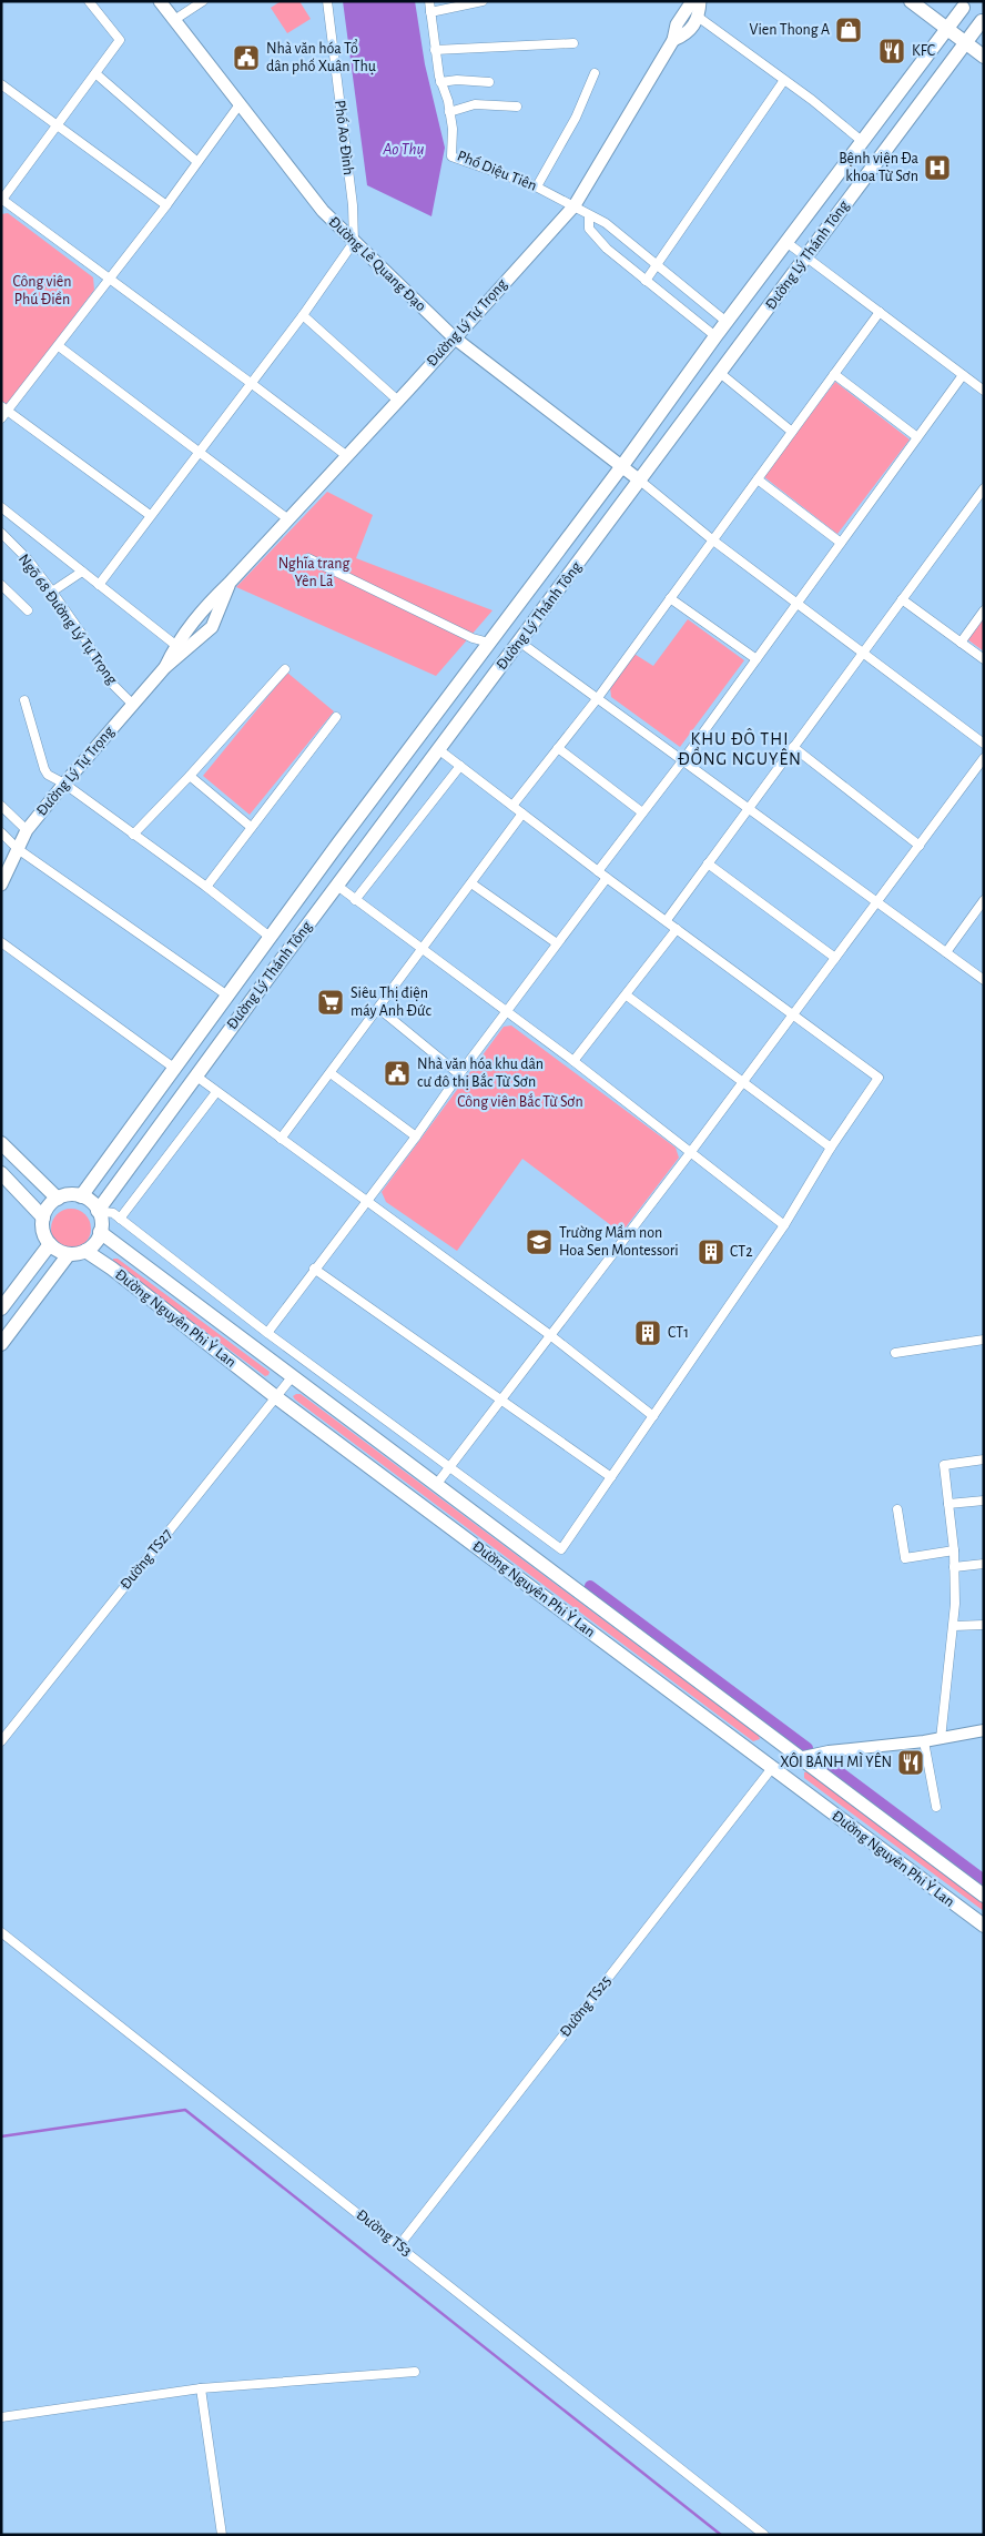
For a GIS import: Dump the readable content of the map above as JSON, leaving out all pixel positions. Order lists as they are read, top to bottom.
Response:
{
  "streets": {
    "main road": [
      "Đường Lý Thánh Tông",
      "Đường Lê Quang Đạo",
      "Đường Lý Tự Trọng",
      "Đường Nguyên Phi Ỷ Lan"
    ],
    "street": [
      "Phố Ao Đình",
      "Phố Diệu Tiên",
      "Ngõ 68 Đường Lý Tự Trọng",
      "Đường TS27",
      "Đường TS25",
      "Đường TS3"
    ]
  },
  "crossings": [
    ["Phố Ao Đình", "Đường Lê Quang Đạo"],
    ["Phố Diệu Tiên", "Đường Lý Thánh Tông"],
    ["Phố Diệu Tiên", "Đường Lý Tự Trọng"],
    ["Đường Lý Thánh Tông", "Đường Lê Quang Đạo"],
    ["Đường Lý Thánh Tông", "Đường Nguyên Phi Ỷ Lan"],
    ["Đường Lê Quang Đạo", "Đường Lý Tự Trọng"],
    ["Đường Lý Tự Trọng", "Ngõ 68 Đường Lý Tự Trọng"],
    ["Đường Nguyên Phi Ỷ Lan", "Đường TS27"],
    ["Đường Nguyên Phi Ỷ Lan", "Đường TS25"],
    ["Đường TS25", "Đường TS3"]
  ],
  "districts": ["KHU ĐÔ THỊ ĐỒNG NGUYÊN"],
  "water": ["Ao Thụ"],
  "parks": ["Công viên Phú Điền", "Nghĩa trang Yên Lã", "Công viên Bắc Từ Sơn"],
  "places": {
    "shop": ["Vien Thong A"],
    "restaurant": ["KFC", "XÔI BÁNH MÌ YÊN"],
    "public building": ["Nhà văn hóa Tổ dân phố Xuân Thụ", "Nhà văn hóa khu dân cư đô thị Bắc Từ Sơn"],
    "hospital": ["Bệnh viện Đa khoa Từ Sơn"],
    "supermarket": ["Siêu Thị điện máy Anh Đức"],
    "school or university": ["Trường Mầm non Hoa Sen Montessori"],
    "building": ["CT2", "CT1"]
  }
}
